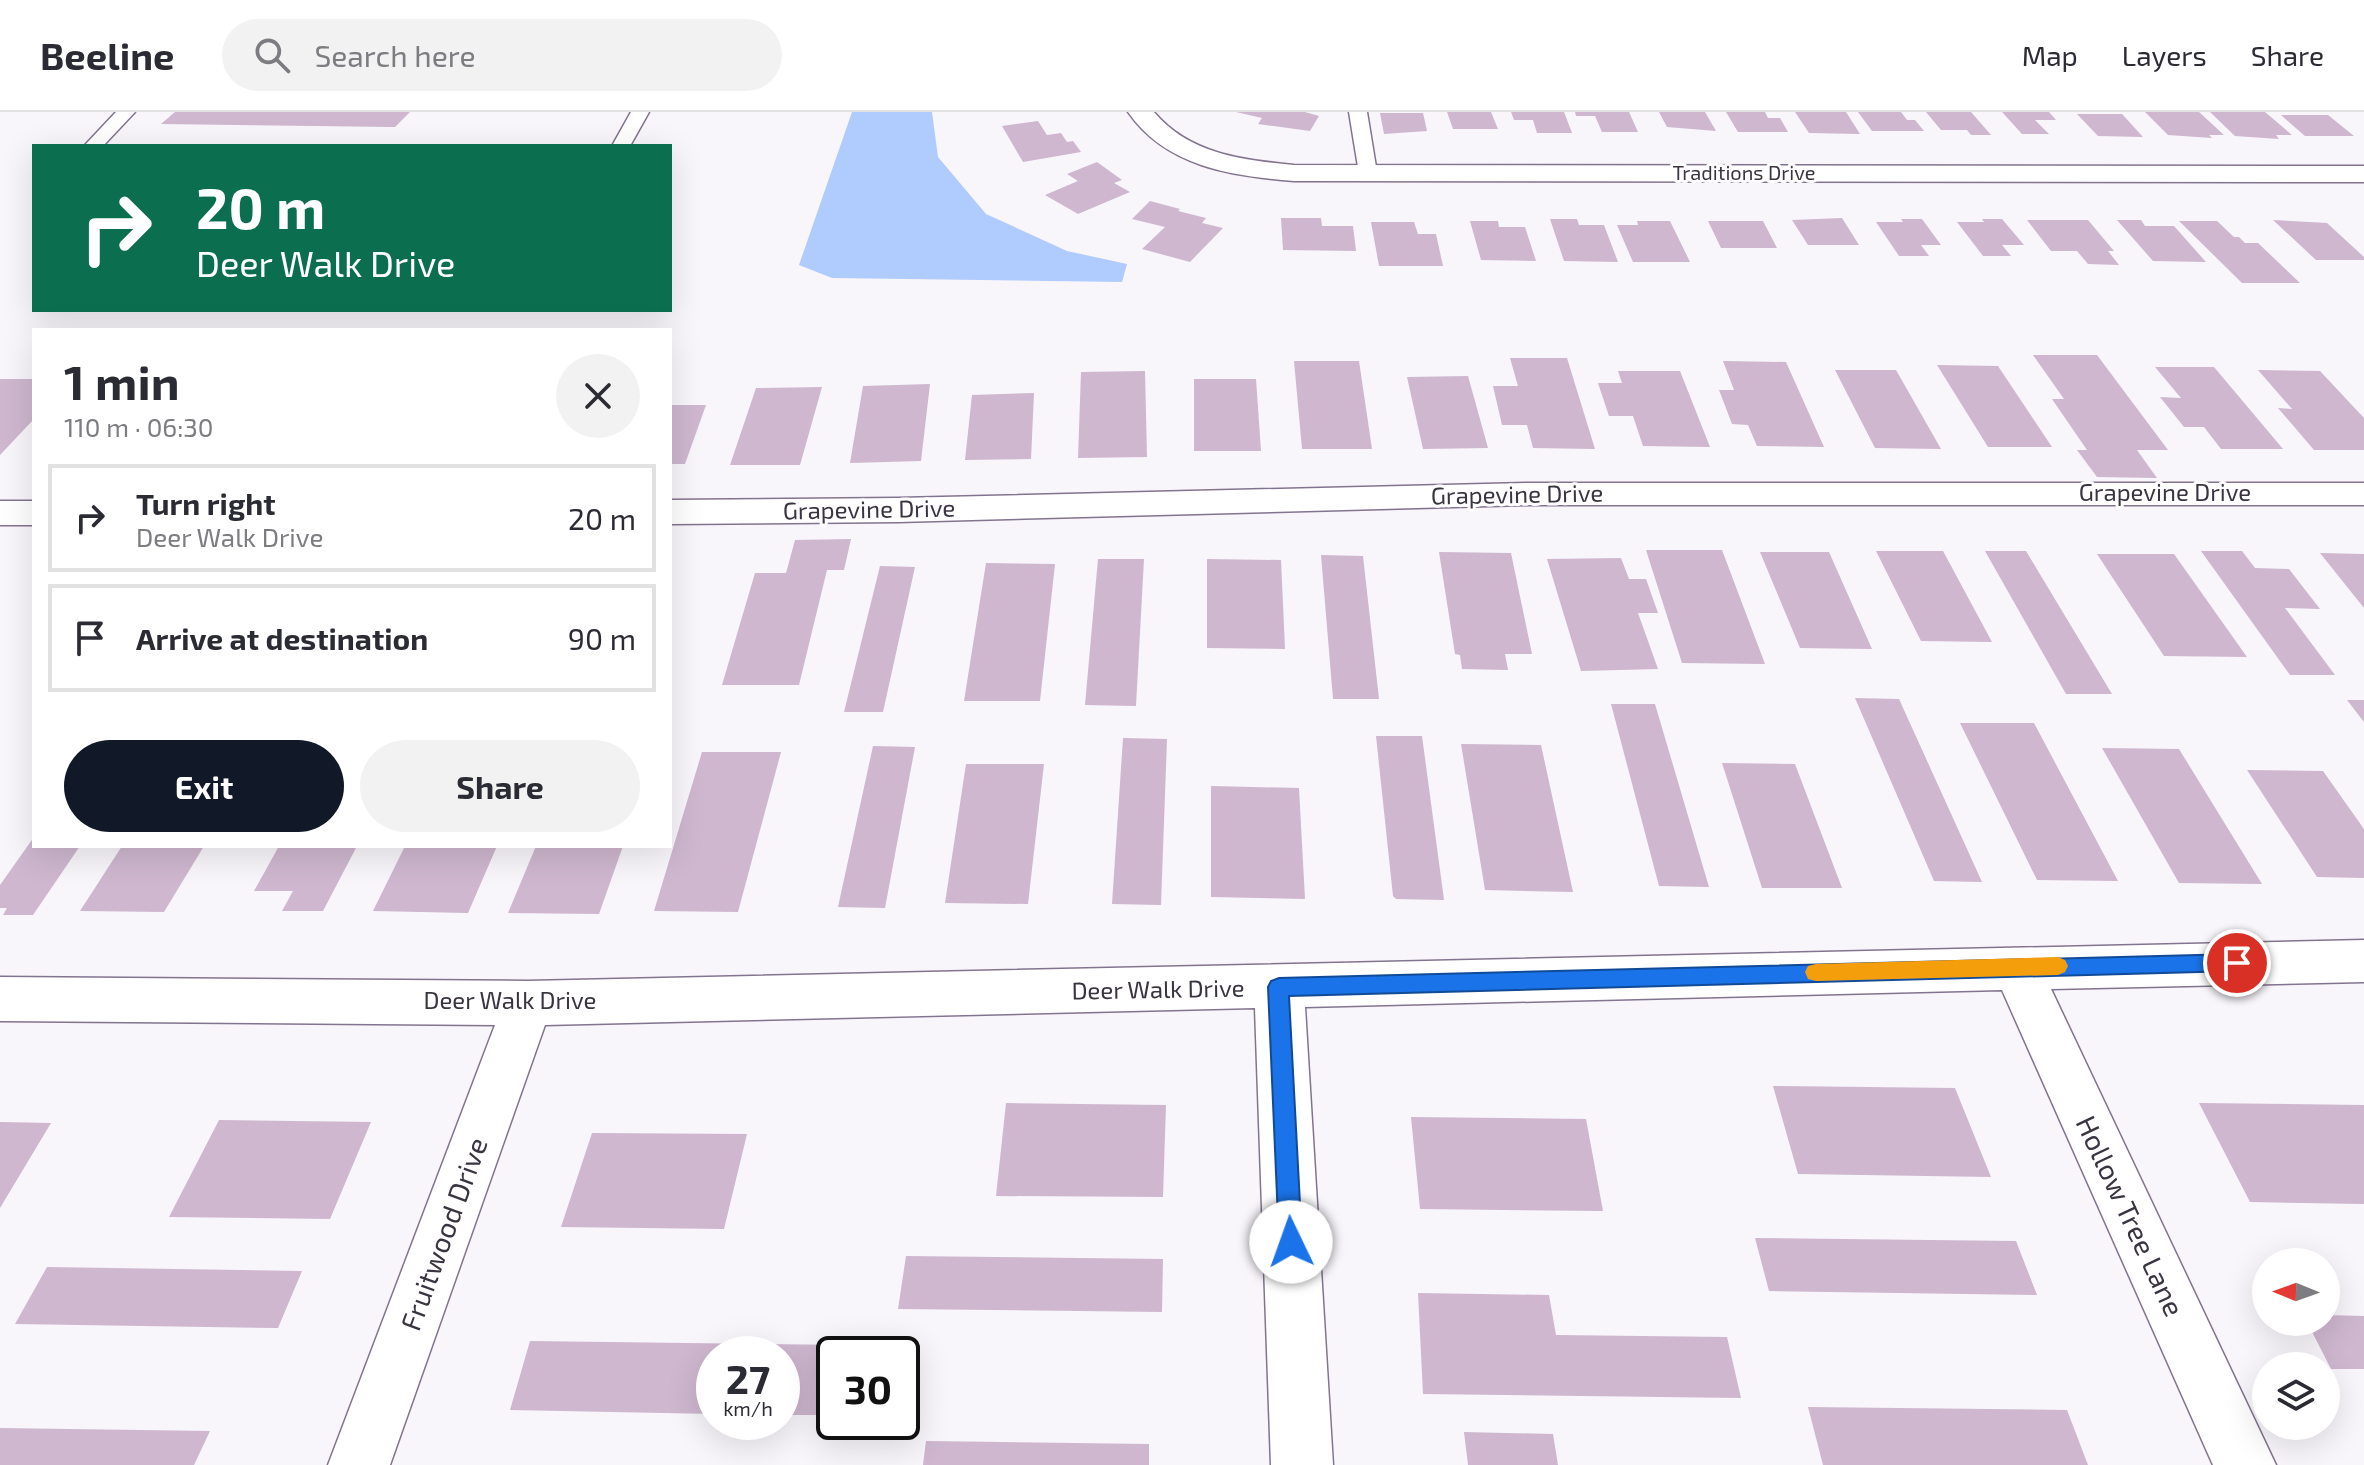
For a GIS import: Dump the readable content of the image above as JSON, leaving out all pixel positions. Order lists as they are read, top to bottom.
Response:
{
  "streets": {
    "street": [
      "Traditions Drive",
      "Grapevine Drive",
      "Deer Walk Drive",
      "Hollow Tree Lane",
      "Fruitwood Drive"
    ]
  },
  "crossings": [
    ["Deer Walk Drive", "Hollow Tree Lane"],
    ["Deer Walk Drive", "Fruitwood Drive"]
  ],
  "north": "left",
  "page": {
    "header": "Beeline",
    "search": "Search here",
    "nav": ["Map", "Layers", "Share"],
    "turn": ["20 m", "Deer Walk Drive"],
    "heading": ["1 min", "110 m · 06:30"],
    "list": [
      {
        "name": "Turn right",
        "note": "Deer Walk Drive",
        "value": "20 m"
      },
      {
        "name": "Arrive at destination",
        "value": "90 m"
      }
    ],
    "buttons": ["Exit", "Share"],
    "speed": "27 km/h",
    "limit": "30"
  }
}
